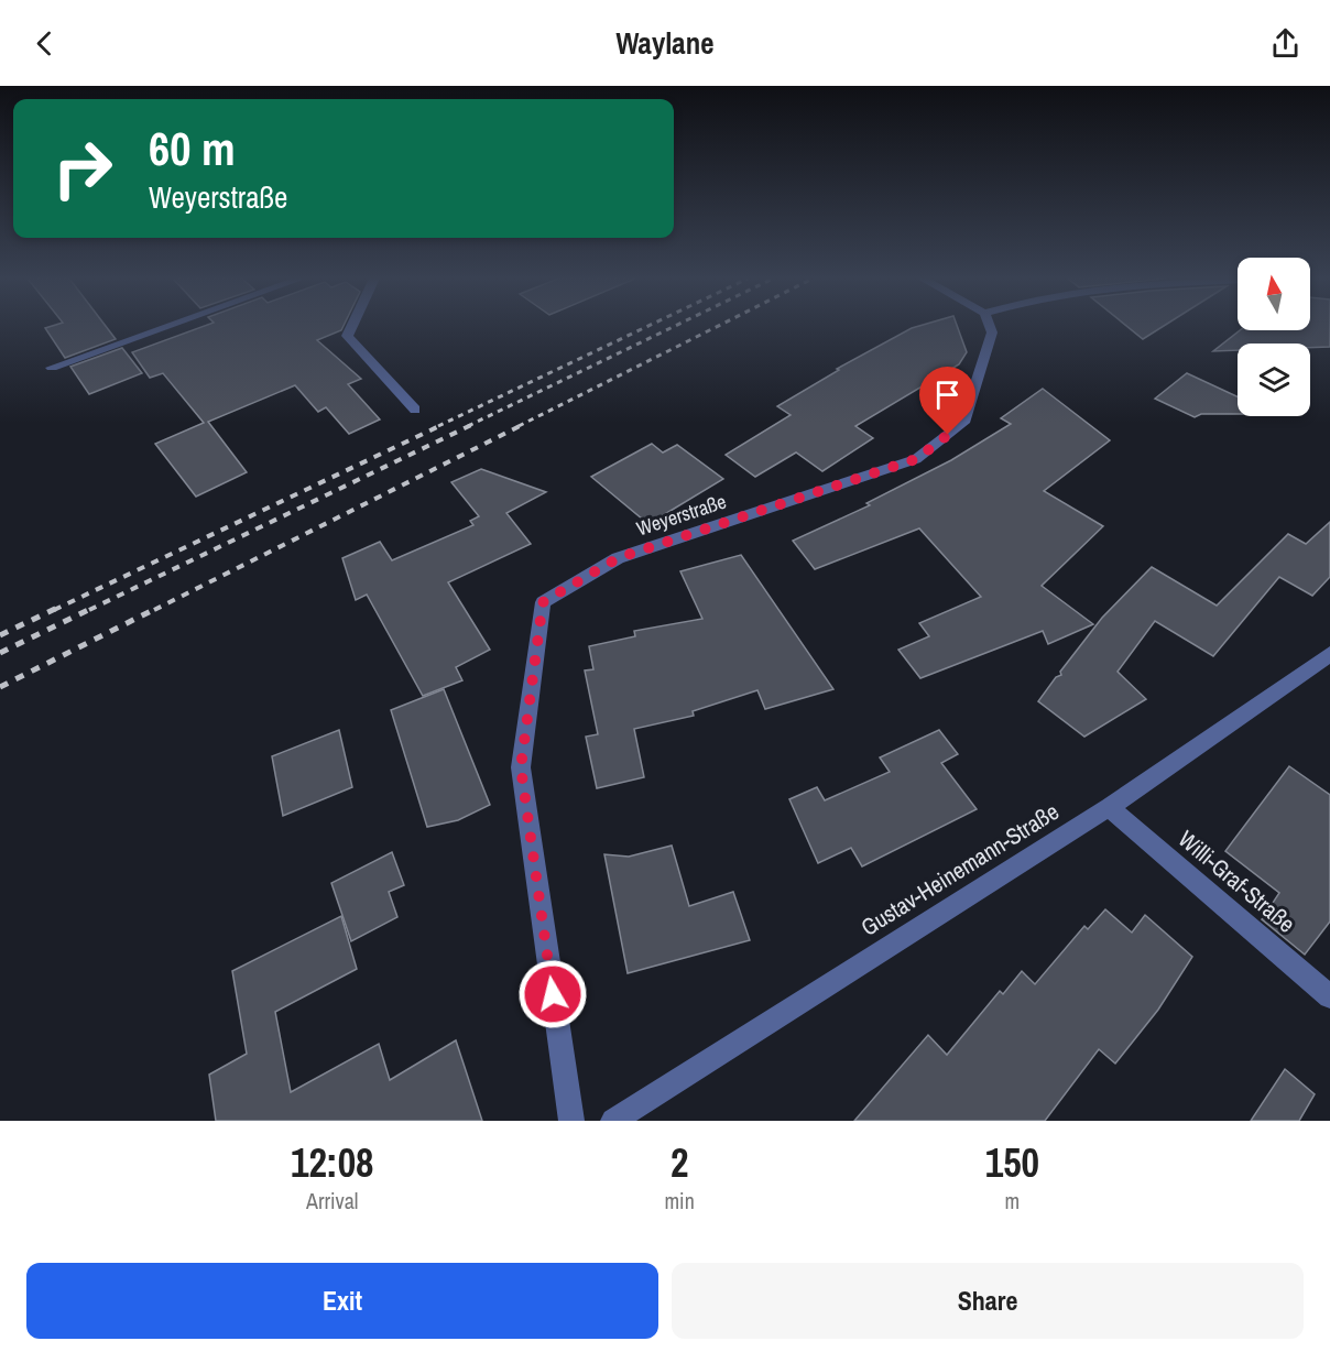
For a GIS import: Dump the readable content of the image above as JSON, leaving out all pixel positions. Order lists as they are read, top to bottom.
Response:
{
  "streets": {
    "street": ["Weyerstraße", "Gustav-Heinemann-Straße", "Willi-Graf-Straße"]
  },
  "crossings": [
    ["Gustav-Heinemann-Straße", "Willi-Graf-Straße"]
  ],
  "north": "top",
  "page": {
    "header": "Waylane",
    "turn": ["60 m", "Weyerstraße"],
    "eta": [
      "12:08",
      "Arrival",
      "2",
      "min",
      "150",
      "m"
    ],
    "buttons": ["Exit", "Share"]
  }
}
